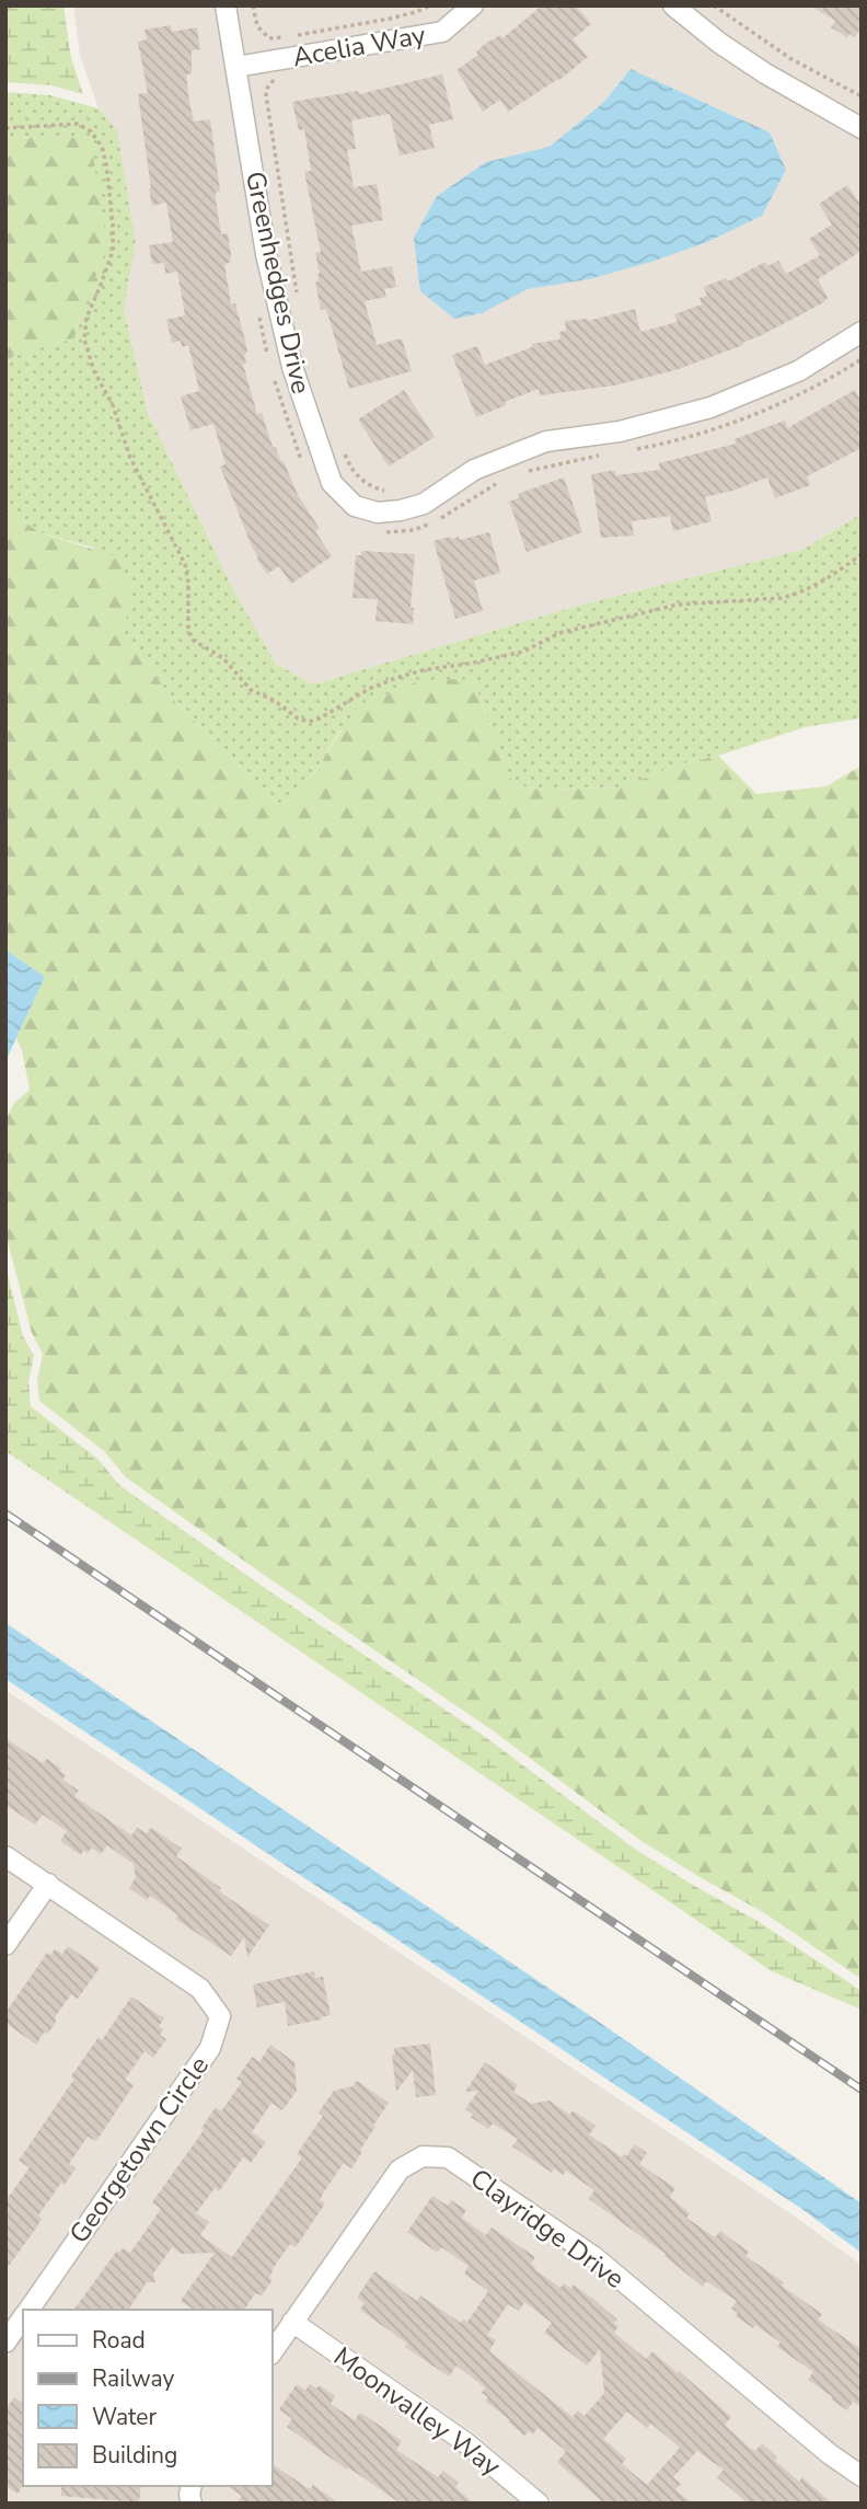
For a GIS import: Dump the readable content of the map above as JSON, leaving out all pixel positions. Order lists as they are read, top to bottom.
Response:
{
  "streets": {
    "street": [
      "Acelia Way",
      "Greenhedges Drive",
      "Georgetown Circle",
      "Clayridge Drive",
      "Moonvalley Way"
    ]
  },
  "crossings": [
    ["Acelia Way", "Greenhedges Drive"],
    ["Clayridge Drive", "Moonvalley Way"]
  ],
  "legend": [
    "Road",
    "Railway",
    "Water",
    "Building"
  ]
}
